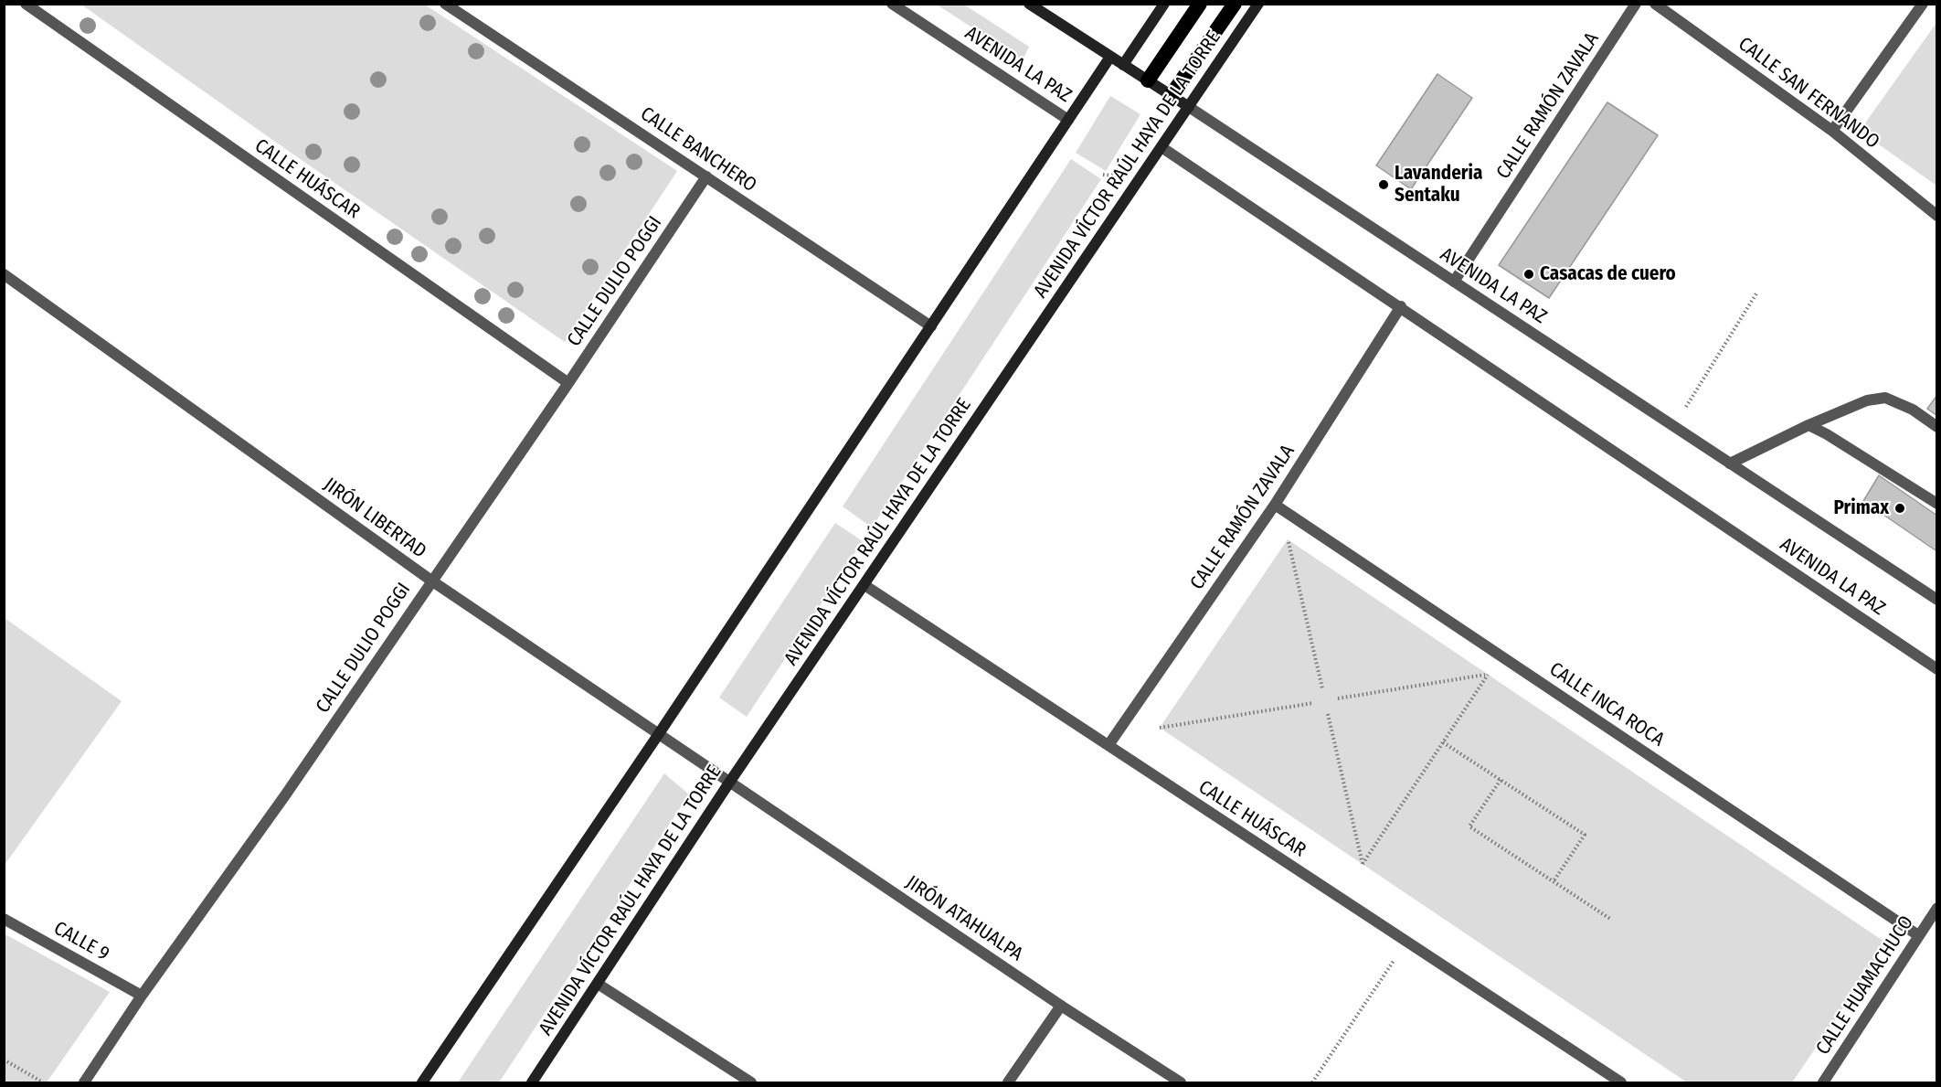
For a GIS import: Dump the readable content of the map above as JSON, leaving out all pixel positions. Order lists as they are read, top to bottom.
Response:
{
  "streets": {
    "main road": ["AVENIDA LA PAZ", "AVENIDA VÍCTOR RAÚL HAYA DE LA TORRE"],
    "street": [
      "CALLE SAN FERNANDO",
      "CALLE RAMÓN ZAVALA",
      "CALLE BANCHERO",
      "CALLE HUÁSCAR",
      "CALLE DULIO POGGI",
      "JIRÓN LIBERTAD",
      "CALLE INCA ROCA",
      "JIRÓN ATAHUALPA",
      "CALLE 9",
      "CALLE HUAMACHUCO"
    ]
  },
  "crossings": [
    ["AVENIDA LA PAZ", "CALLE RAMÓN ZAVALA"],
    ["AVENIDA LA PAZ", "AVENIDA VÍCTOR RAÚL HAYA DE LA TORRE"],
    ["CALLE RAMÓN ZAVALA", "CALLE HUÁSCAR"],
    ["CALLE RAMÓN ZAVALA", "CALLE INCA ROCA"],
    ["CALLE BANCHERO", "CALLE DULIO POGGI"],
    ["AVENIDA VÍCTOR RAÚL HAYA DE LA TORRE", "CALLE HUÁSCAR"],
    ["AVENIDA VÍCTOR RAÚL HAYA DE LA TORRE", "JIRÓN LIBERTAD"],
    ["AVENIDA VÍCTOR RAÚL HAYA DE LA TORRE", "JIRÓN ATAHUALPA"],
    ["CALLE HUÁSCAR", "CALLE DULIO POGGI"],
    ["CALLE DULIO POGGI", "JIRÓN LIBERTAD"],
    ["CALLE DULIO POGGI", "CALLE 9"],
    ["JIRÓN LIBERTAD", "JIRÓN ATAHUALPA"],
    ["CALLE INCA ROCA", "CALLE HUAMACHUCO"]
  ],
  "places": ["Lavanderia Sentaku", "Casacas de cuero", "Primax"]
}
